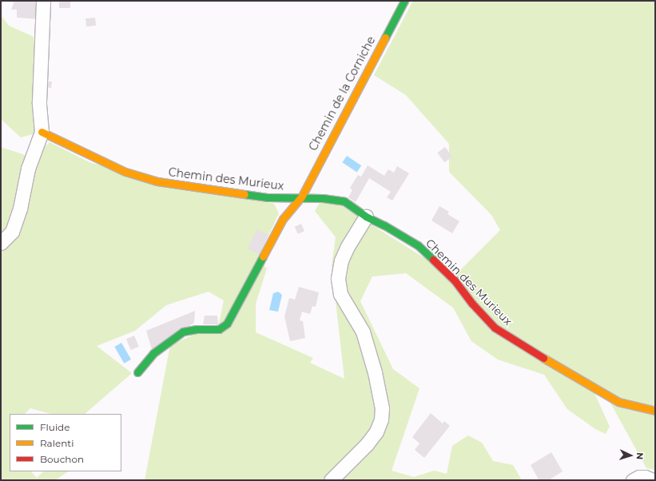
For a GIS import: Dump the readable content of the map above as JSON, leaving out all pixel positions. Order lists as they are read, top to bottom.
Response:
{
  "streets": {
    "street": ["Chemin de la Corniche", "Chemin des Murieux"]
  },
  "crossings": [
    ["Chemin de la Corniche", "Chemin des Murieux"]
  ],
  "legend": ["Fluide", "Ralenti", "Bouchon"],
  "north": "right"
}
